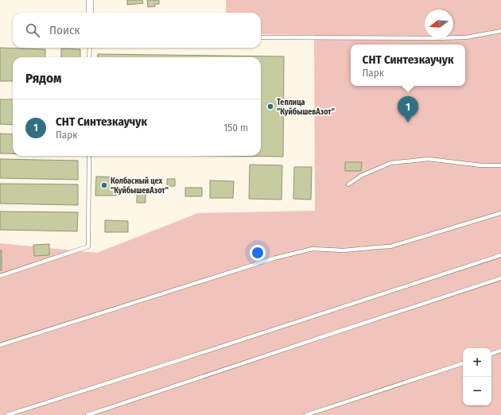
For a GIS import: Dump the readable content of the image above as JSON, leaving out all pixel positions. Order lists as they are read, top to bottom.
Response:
{
  "places": ["Теплица \"КуйбышевАзот\"", "Колбасный цех \"КуйбышевАзот\""],
  "north": "left",
  "page": {
    "search": "Поиск",
    "popup": ["СНТ Синтезкаучук", "Парк"],
    "heading": "Рядом",
    "pins": "1",
    "list": [
      {
        "mark": "1",
        "name": "СНТ Синтезкаучук",
        "note": "Парк",
        "value": "150 m"
      }
    ],
    "map_buttons": ["+", "−"]
  }
}
